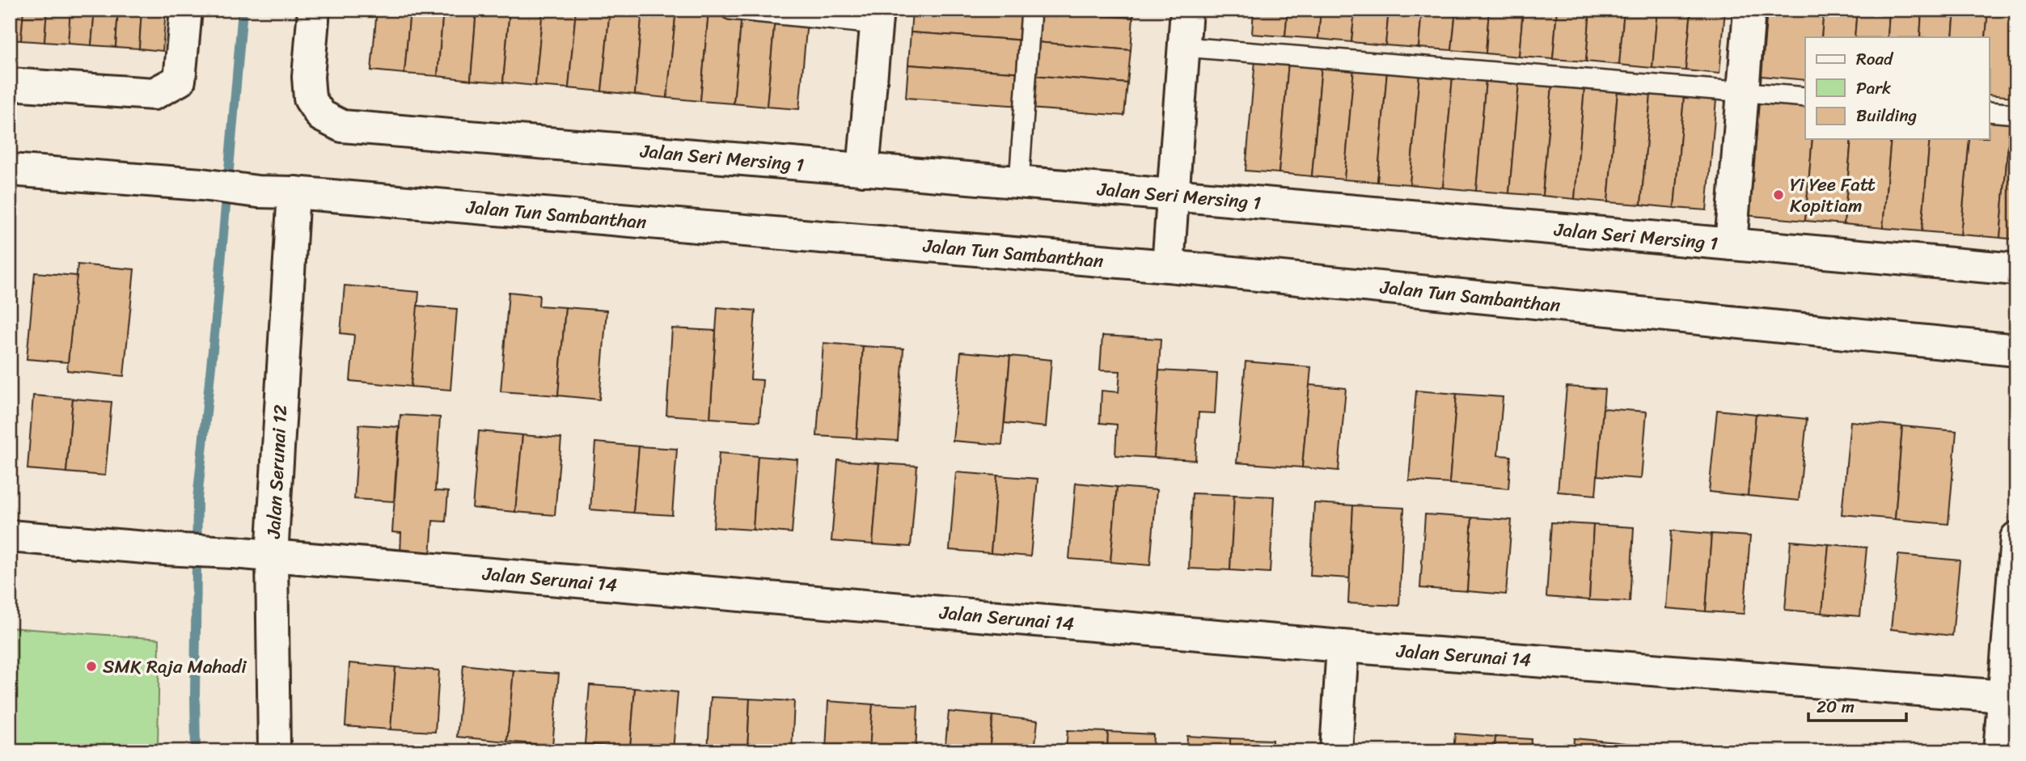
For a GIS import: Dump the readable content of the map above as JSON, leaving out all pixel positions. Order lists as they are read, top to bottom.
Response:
{
  "streets": {
    "street": [
      "Jalan Seri Mersing 1",
      "Jalan Tun Sambanthan",
      "Jalan Serunai 12",
      "Jalan Serunai 14"
    ]
  },
  "crossings": [
    ["Jalan Seri Mersing 1", "Jalan Tun Sambanthan"],
    ["Jalan Tun Sambanthan", "Jalan Serunai 12"],
    ["Jalan Serunai 12", "Jalan Serunai 14"]
  ],
  "places": ["Yi Yee Fatt Kopitiam", "SMK Raja Mahadi"],
  "legend": ["Road", "Park", "Building"],
  "scale_bar": "20 m"
}
